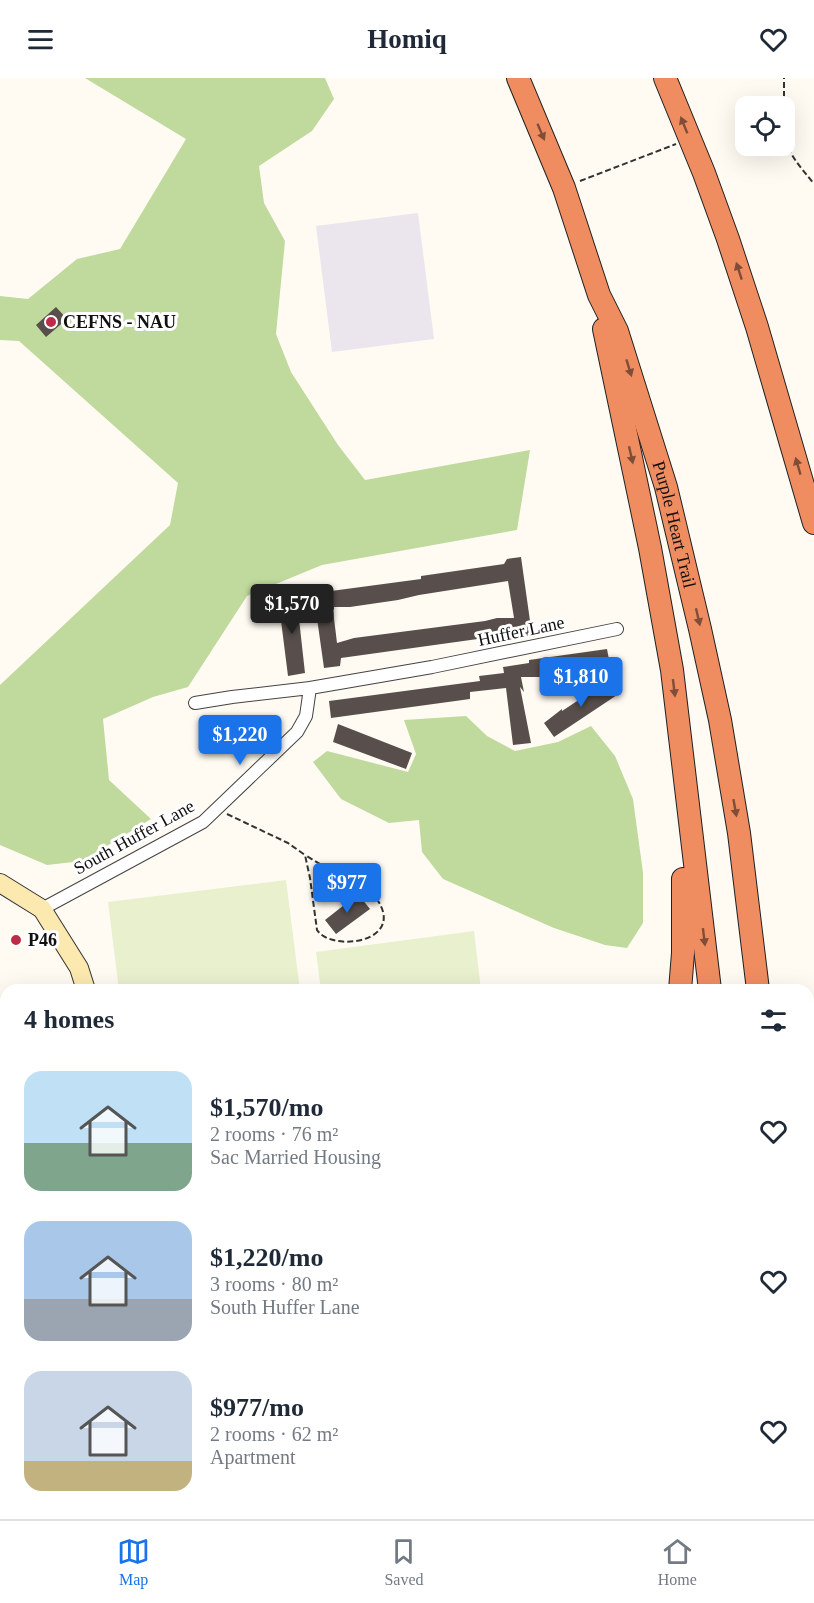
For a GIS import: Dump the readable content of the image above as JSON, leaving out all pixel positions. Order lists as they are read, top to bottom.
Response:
{
  "streets": {
    "highway": ["Purple Heart Trail"],
    "street": ["Huffer Lane", "South Huffer Lane"]
  },
  "crossings": [
    ["Huffer Lane", "South Huffer Lane"]
  ],
  "places": ["CEFNS - NAU", "P46"],
  "page": {
    "header": "Homiq",
    "price": [
      "$1,570",
      "$1,810",
      "$1,220",
      "$977"
    ],
    "heading": "4 homes",
    "list": [
      {
        "name": "$1,570/mo",
        "note": "2 rooms · 76 m² · Sac Married Housing"
      },
      {
        "name": "$1,220/mo",
        "note": "3 rooms · 80 m² · South Huffer Lane"
      },
      {
        "name": "$977/mo",
        "note": "2 rooms · 62 m² · Apartment"
      }
    ],
    "tabs": ["Map", "Saved", "Home"]
  }
}
